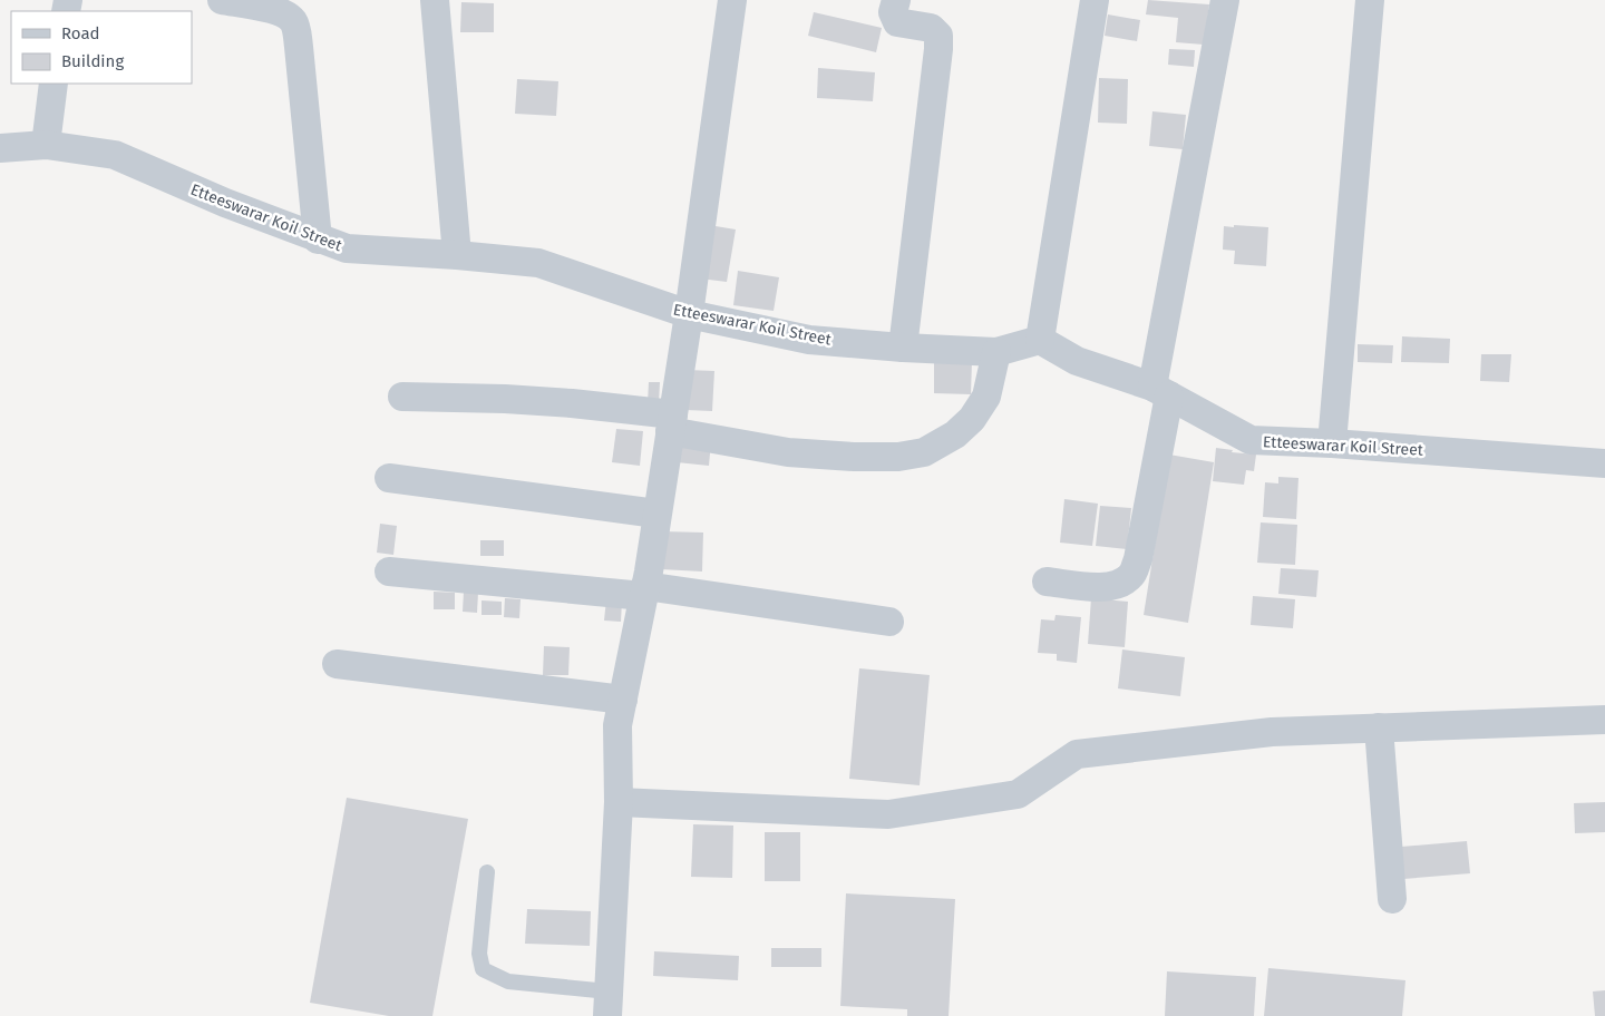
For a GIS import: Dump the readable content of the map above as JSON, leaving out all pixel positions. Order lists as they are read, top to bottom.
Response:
{
  "streets": {
    "street": ["Etteeswarar Koil Street"]
  },
  "legend": ["Road", "Building"]
}
